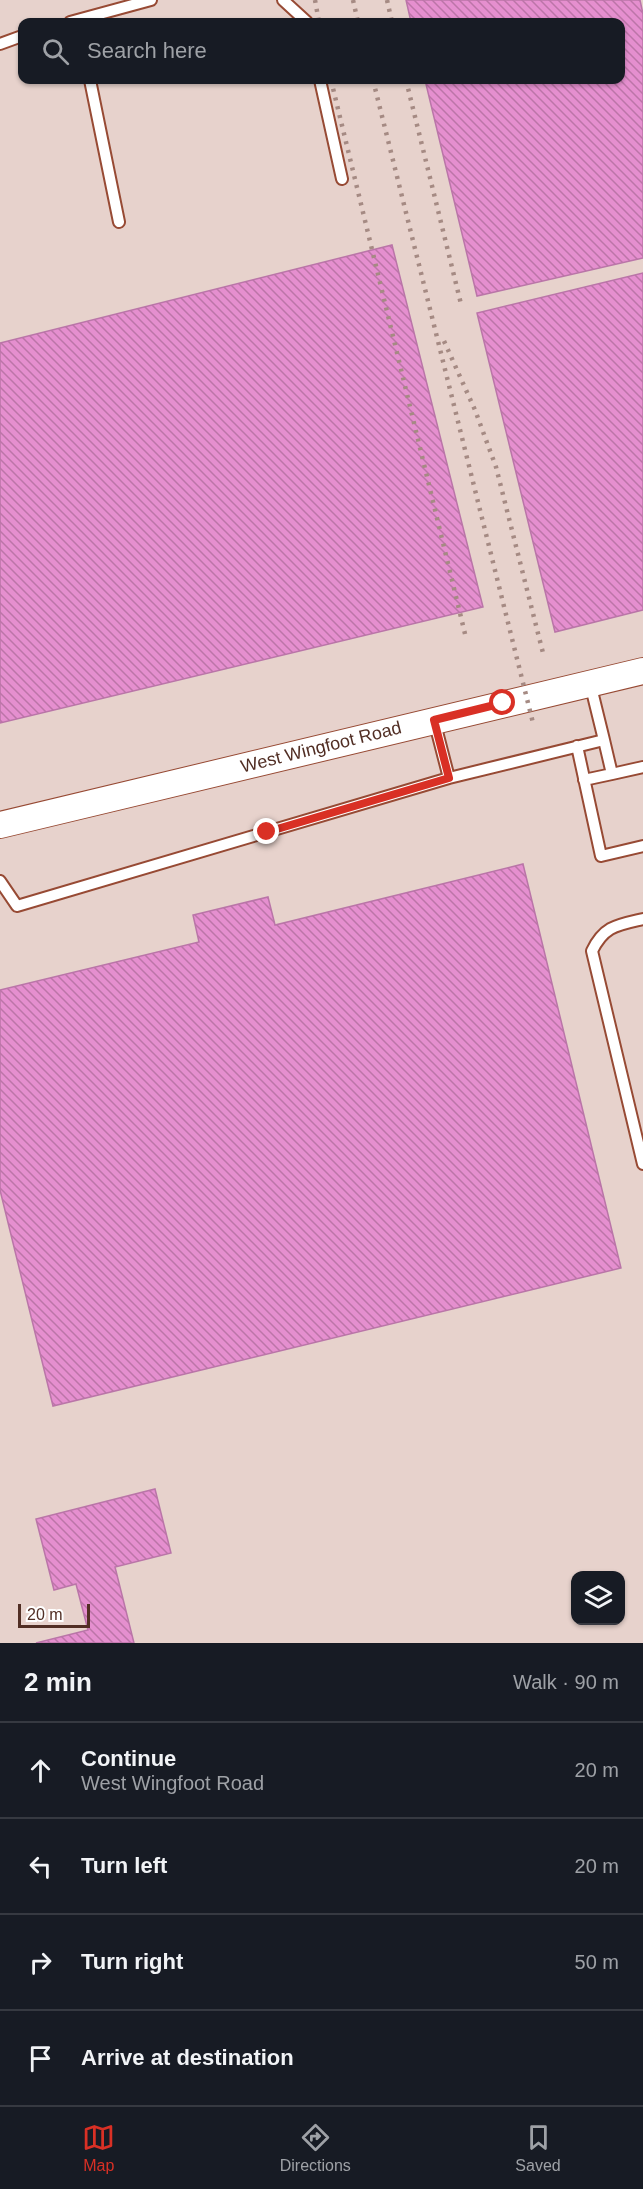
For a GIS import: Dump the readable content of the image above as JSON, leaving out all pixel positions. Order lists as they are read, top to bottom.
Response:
{
  "streets": {
    "street": ["West Wingfoot Road"]
  },
  "scale_bar": "20 m",
  "page": {
    "search": "Search here",
    "scale": "20 m",
    "heading": ["2 min", "Walk · 90 m"],
    "list": [
      ["Continue", "West Wingfoot Road", "20 m"],
      ["Turn left", "20 m"],
      ["Turn right", "50 m"],
      "Arrive at destination"
    ],
    "nav": ["Map", "Directions", "Saved"]
  }
}
